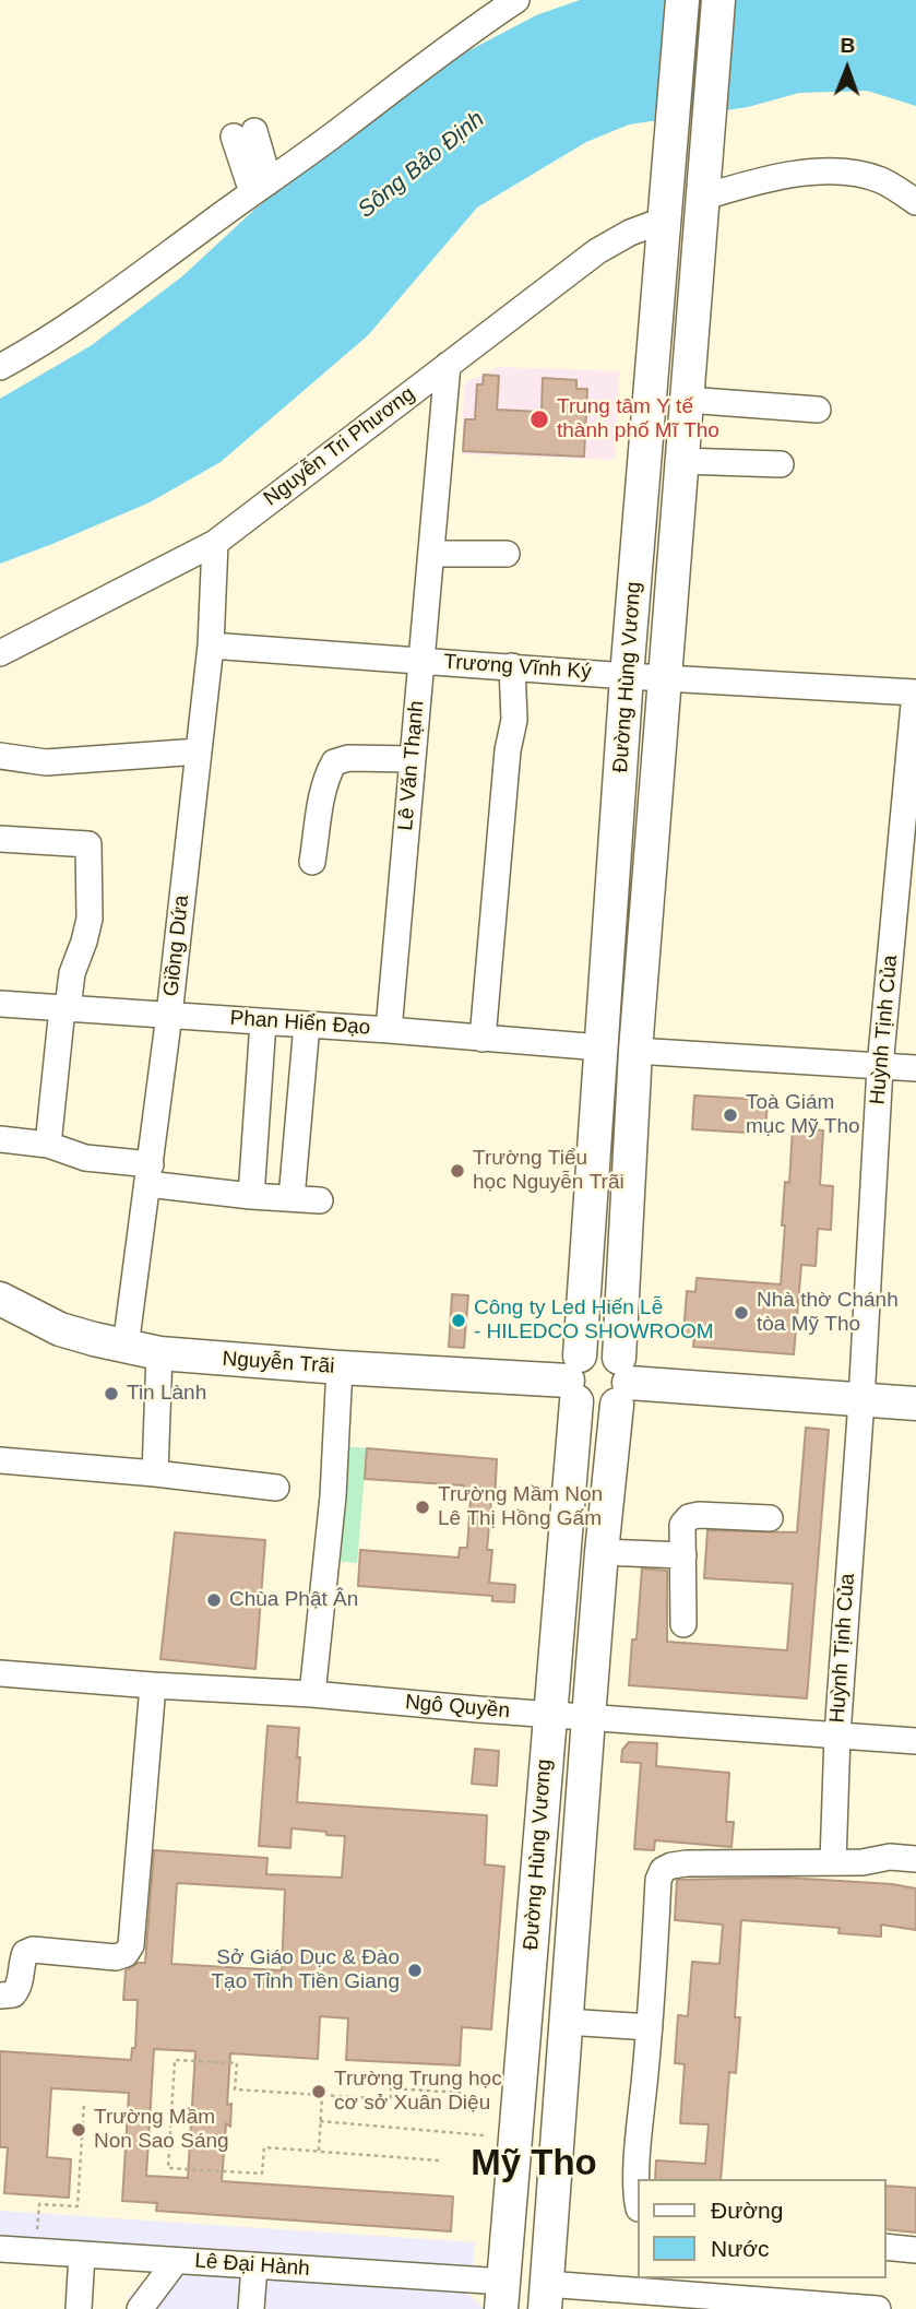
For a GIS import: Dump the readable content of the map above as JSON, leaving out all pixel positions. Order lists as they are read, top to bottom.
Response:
{
  "streets": {
    "main road": ["Đường Hùng Vương", "Nguyễn Trãi"],
    "street": [
      "Nguyễn Tri Phương",
      "Trương Vĩnh Ký",
      "Lê Văn Thạnh",
      "Giồng Dứa",
      "Phan Hiển Đạo",
      "Huỳnh Tịnh Của",
      "Ngô Quyền",
      "Lê Đại Hành"
    ]
  },
  "crossings": [
    ["Nguyễn Tri Phương", "Đường Hùng Vương"],
    ["Nguyễn Tri Phương", "Lê Văn Thạnh"],
    ["Nguyễn Tri Phương", "Giồng Dứa"],
    ["Trương Vĩnh Ký", "Đường Hùng Vương"],
    ["Trương Vĩnh Ký", "Lê Văn Thạnh"],
    ["Trương Vĩnh Ký", "Giồng Dứa"],
    ["Trương Vĩnh Ký", "Huỳnh Tịnh Của"],
    ["Đường Hùng Vương", "Phan Hiển Đạo"],
    ["Đường Hùng Vương", "Nguyễn Trãi"],
    ["Đường Hùng Vương", "Ngô Quyền"],
    ["Đường Hùng Vương", "Lê Đại Hành"],
    ["Lê Văn Thạnh", "Phan Hiển Đạo"],
    ["Giồng Dứa", "Phan Hiển Đạo"],
    ["Giồng Dứa", "Nguyễn Trãi"],
    ["Huỳnh Tịnh Của", "Nguyễn Trãi"],
    ["Huỳnh Tịnh Của", "Ngô Quyền"]
  ],
  "districts": ["Mỹ Tho"],
  "water": ["Sông Bảo Định"],
  "places": [
    "Trung tâm Y tế thành phố Mĩ Tho",
    "Toà Giám mục Mỹ Tho",
    "Trường Tiểu học Nguyễn Trãi",
    "Nhà thờ Chánh tòa Mỹ Tho",
    "Công ty Led Hiến Lễ - HILEDCO SHOWROOM",
    "Tin Lành",
    "Trường Mầm Non Lê Thị Hồng Gấm",
    "Chùa Phật Ân",
    "Sở Giáo Dục & Đào Tạo Tỉnh Tiền Giang",
    "Trường Trung học cơ sở Xuân Diệu",
    "Trường Mầm Non Sao Sáng"
  ],
  "legend": ["Đường", "Nước"],
  "north": "top"
}
